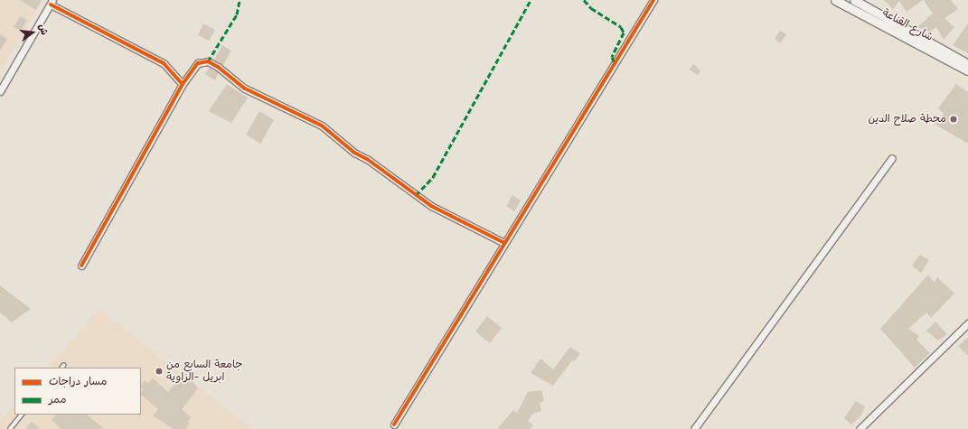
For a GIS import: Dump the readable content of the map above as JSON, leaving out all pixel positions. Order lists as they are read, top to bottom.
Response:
{
  "streets": {
    "street": ["شارع القناعة"]
  },
  "places": ["محطة صلاح الدين", "جامعة السابع من ابريل -الزاوية"],
  "legend": ["مسار دراجات", "ممر"],
  "north": "right"
}
